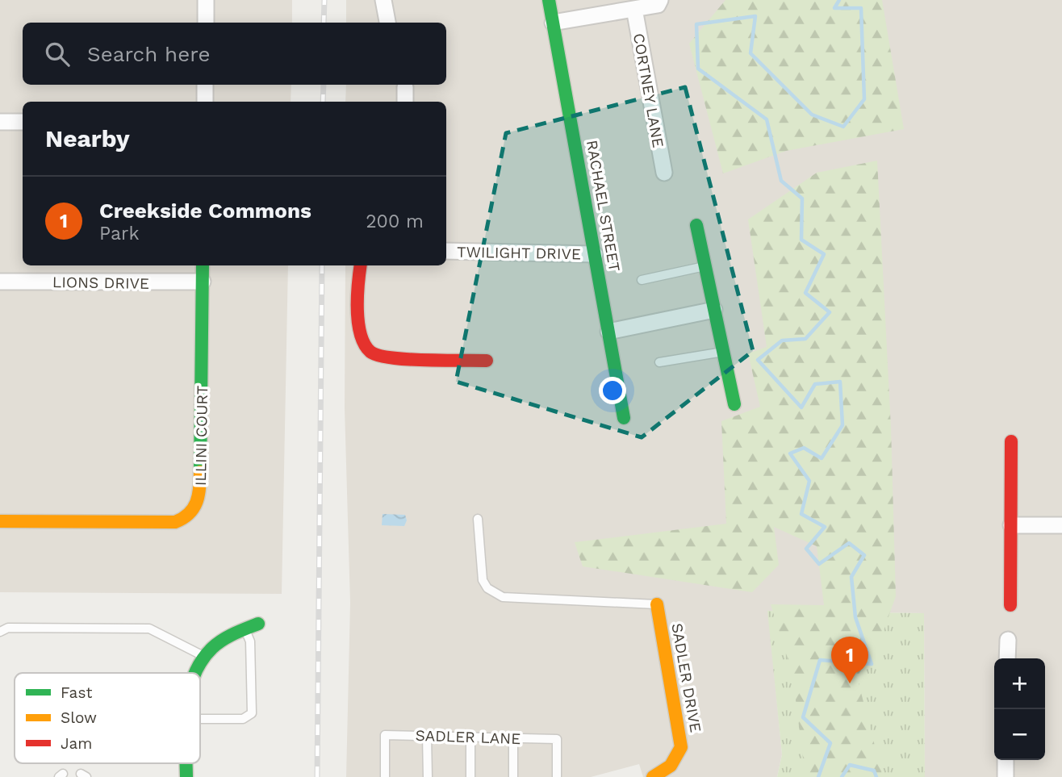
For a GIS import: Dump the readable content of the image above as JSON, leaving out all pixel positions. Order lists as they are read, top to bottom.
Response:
{
  "streets": {
    "street": [
      "CORTNEY LANE",
      "RACHAEL STREET",
      "TWILIGHT DRIVE",
      "LIONS DRIVE",
      "ILLINI COURT",
      "SADLER DRIVE"
    ],
    "lane": ["SADLER LANE"]
  },
  "crossings": [
    ["RACHAEL STREET", "TWILIGHT DRIVE"],
    ["LIONS DRIVE", "ILLINI COURT"]
  ],
  "legend": ["Fast", "Slow", "Jam"],
  "page": {
    "search": "Search here",
    "heading": "Nearby",
    "list": [
      {
        "mark": "1",
        "name": "Creekside Commons",
        "note": "Park",
        "value": "200 m"
      }
    ],
    "pins": "1",
    "map_buttons": ["+", "−"]
  }
}
